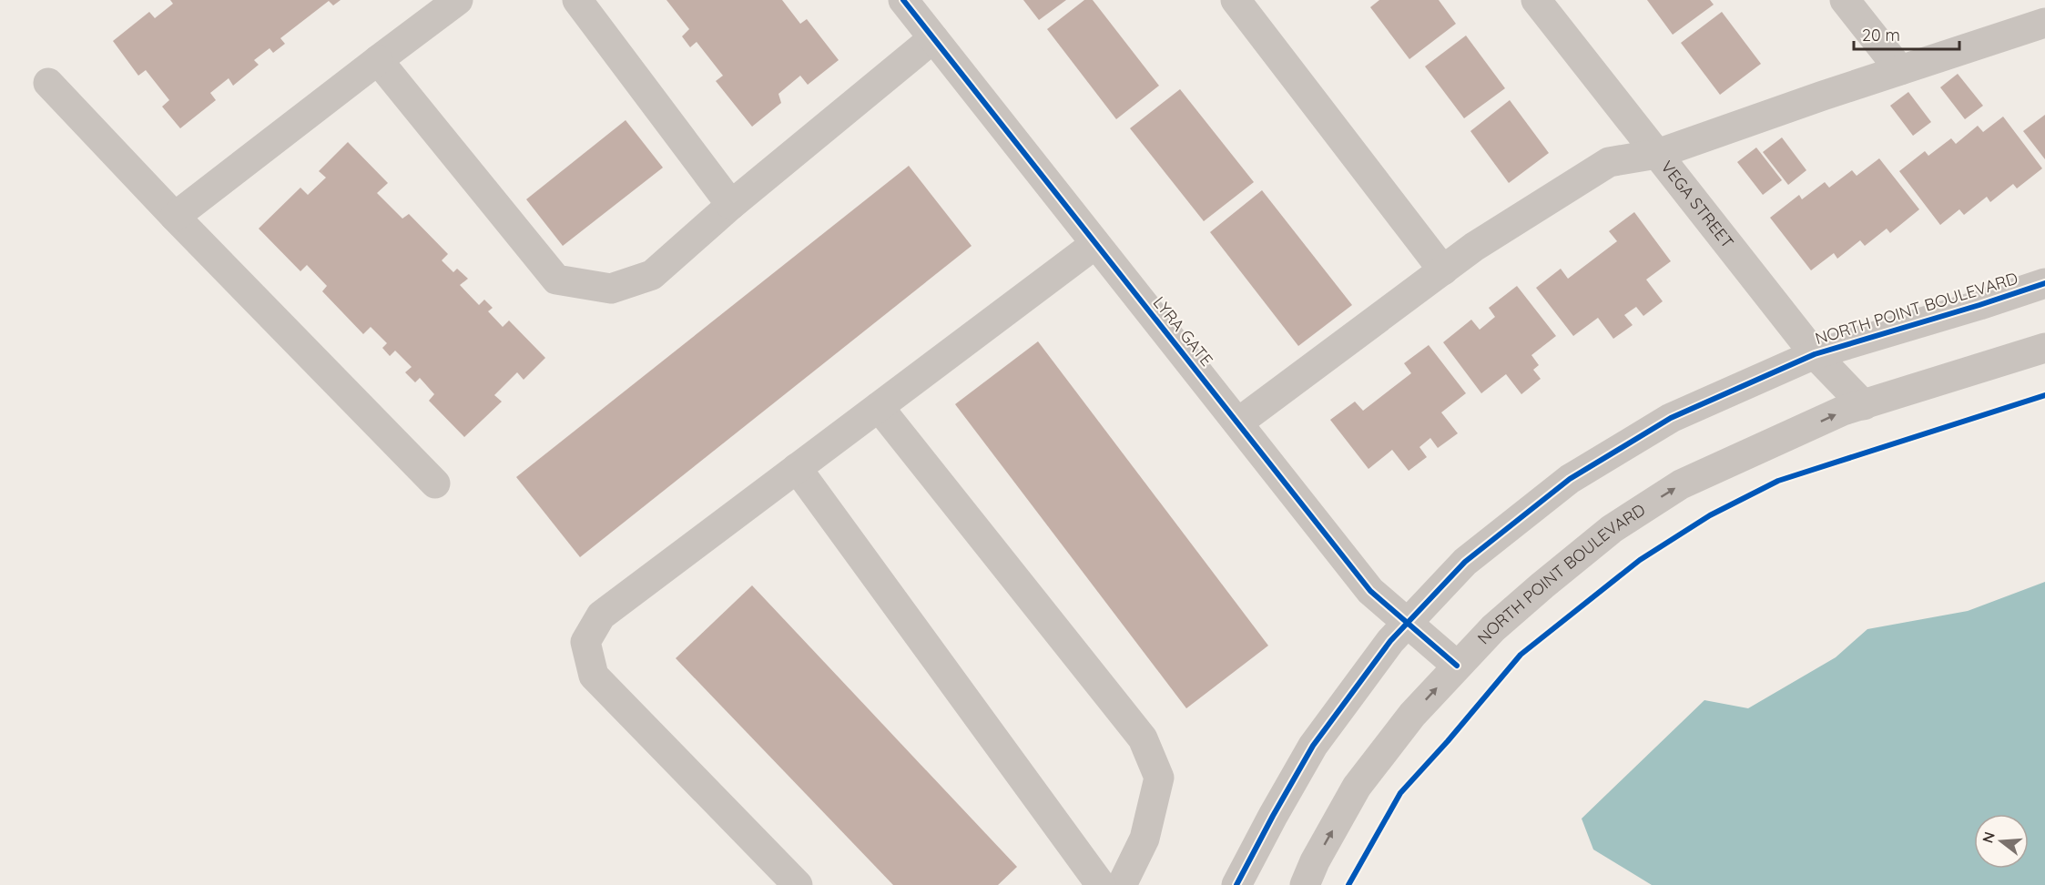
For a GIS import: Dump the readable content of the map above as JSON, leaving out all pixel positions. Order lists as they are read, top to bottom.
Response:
{
  "streets": {
    "street": ["VEGA STREET", "NORTH POINT BOULEVARD", "LYRA GATE"]
  },
  "crossings": [
    ["VEGA STREET", "NORTH POINT BOULEVARD"],
    ["NORTH POINT BOULEVARD", "LYRA GATE"]
  ],
  "scale_bar": "20 m",
  "north": "left"
}
